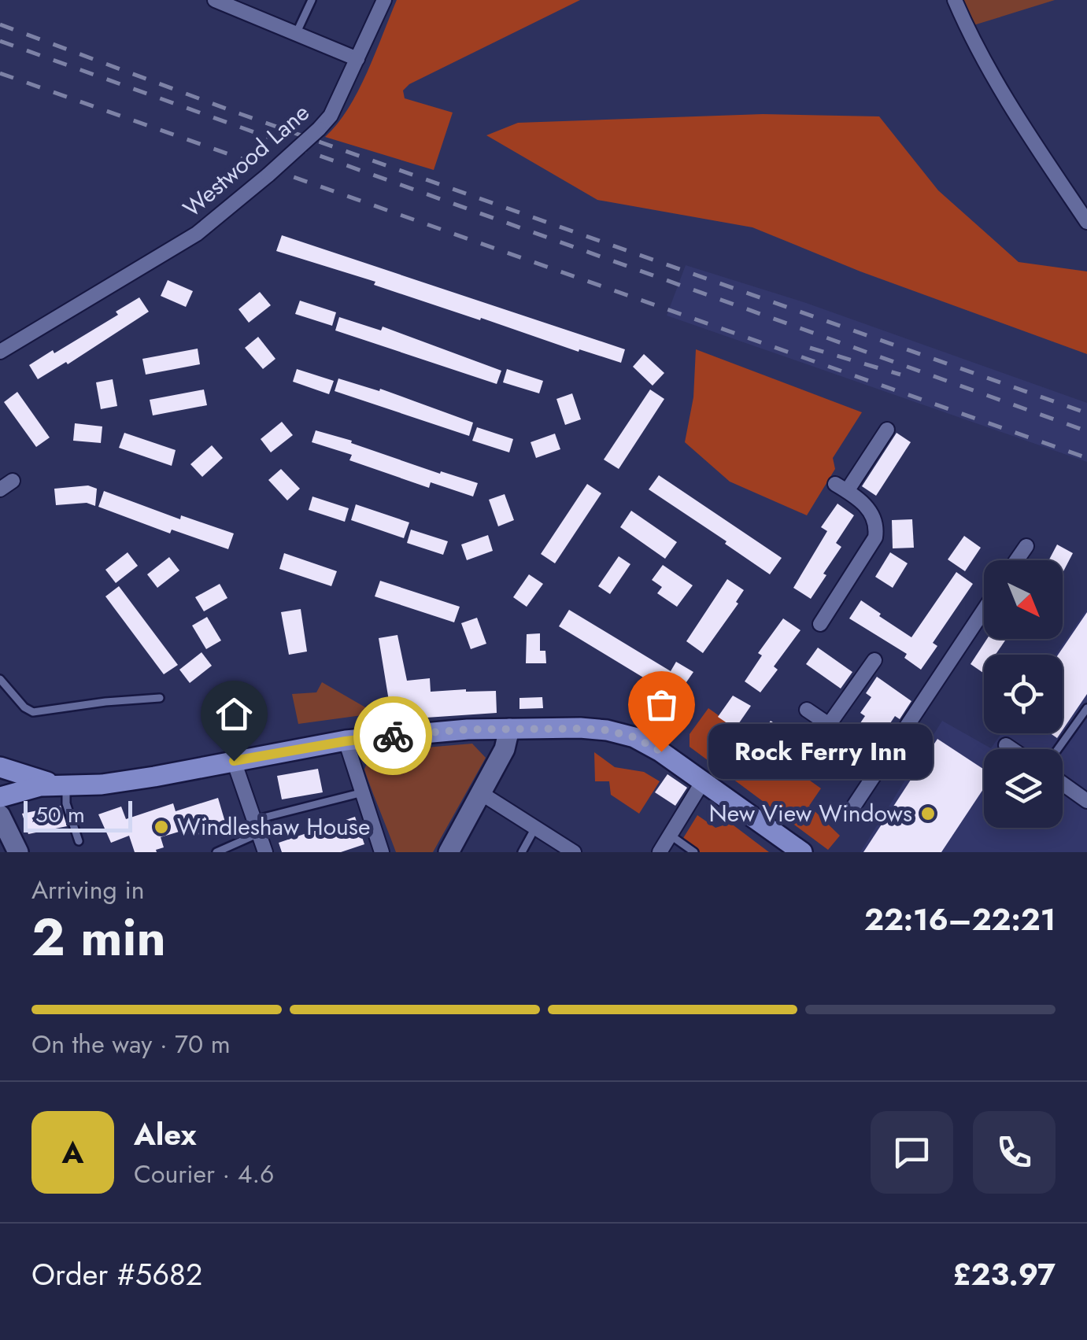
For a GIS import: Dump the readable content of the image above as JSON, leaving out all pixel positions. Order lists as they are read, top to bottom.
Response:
{
  "streets": {
    "street": ["Westwood Lane"]
  },
  "places": ["Rock Ferry Inn", "New View Windows", "Windleshaw House"],
  "scale_bar": "50 m",
  "north": "bottom right",
  "page": {
    "bubble": "Rock Ferry Inn",
    "scale": "50 m",
    "heading": ["2 min", "Arriving in", "22:16–22:21"],
    "panel": [
      "Alex",
      "Courier · 4.6",
      "Order #5682",
      "£23.97"
    ],
    "bar": "On the way · 70 m",
    "round": "A"
  }
}
